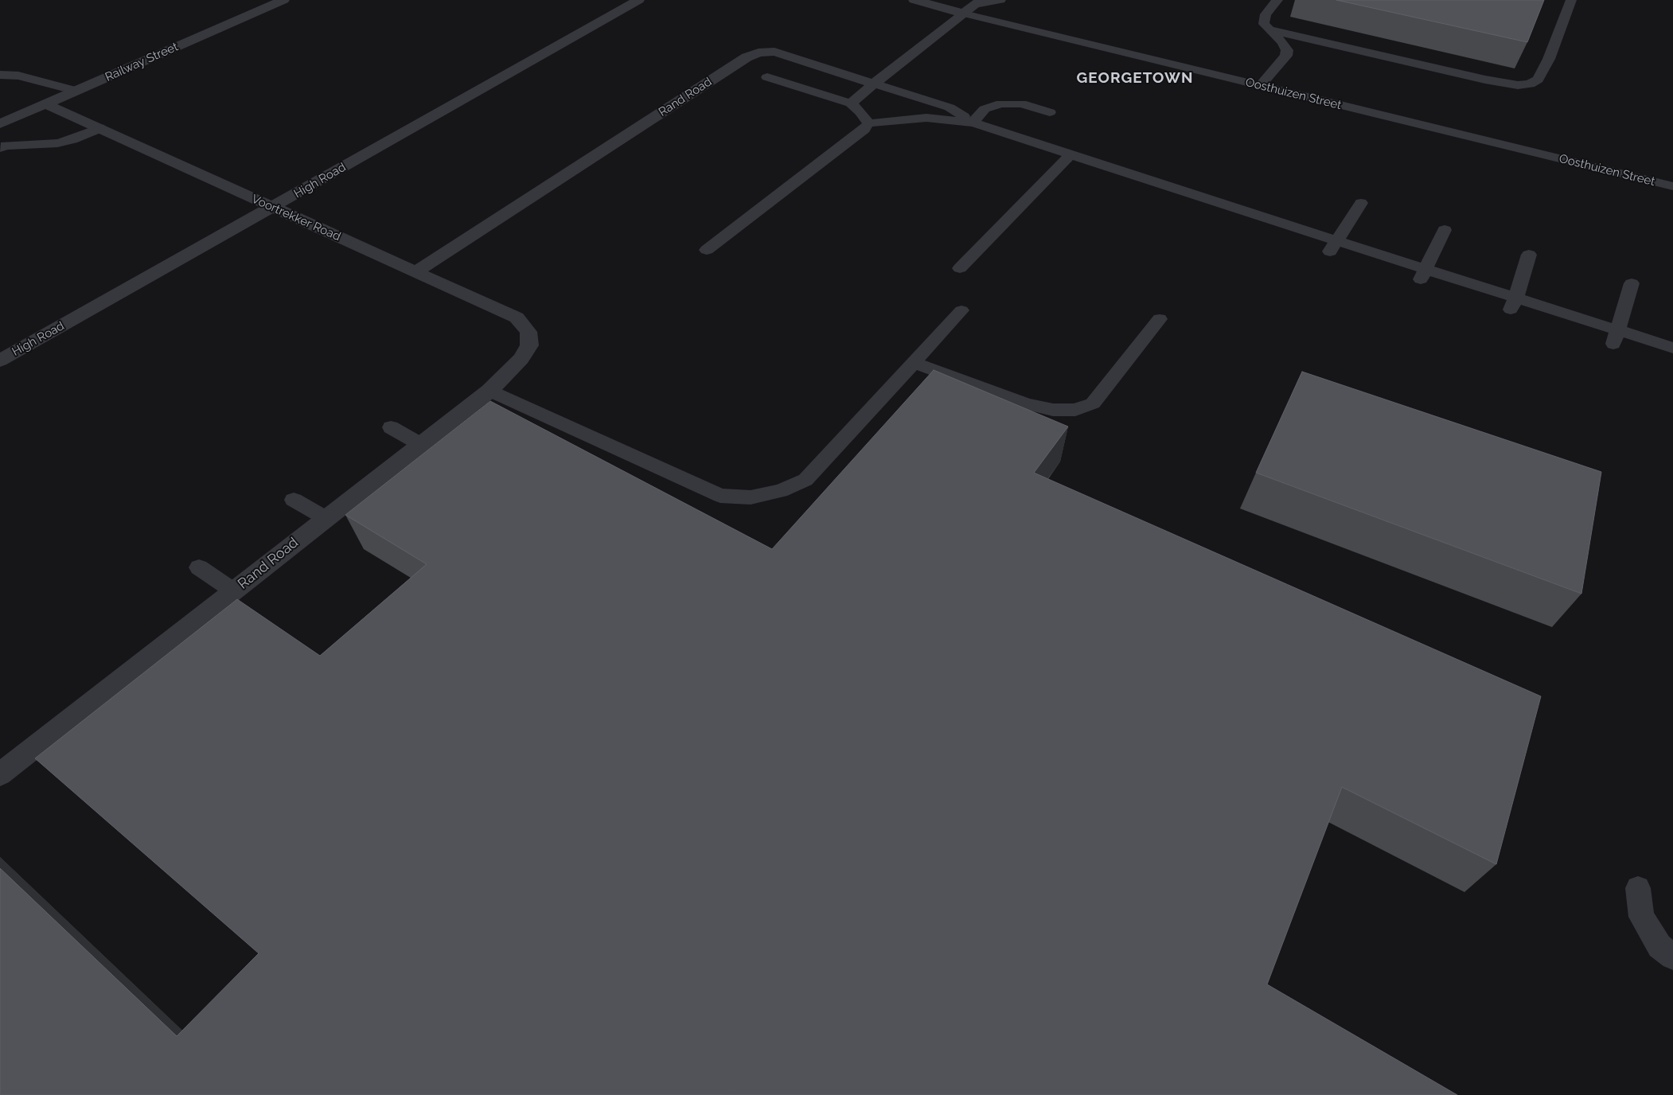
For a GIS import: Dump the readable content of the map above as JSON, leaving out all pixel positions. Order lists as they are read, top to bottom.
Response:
{
  "streets": {
    "street": [
      "Railway Street",
      "Oosthuizen Street",
      "Rand Road",
      "High Road",
      "Voortrekker Road"
    ]
  },
  "crossings": [
    ["Railway Street", "Voortrekker Road"],
    ["Rand Road", "Voortrekker Road"],
    ["High Road", "Voortrekker Road"]
  ],
  "districts": ["GEORGETOWN"]
}
